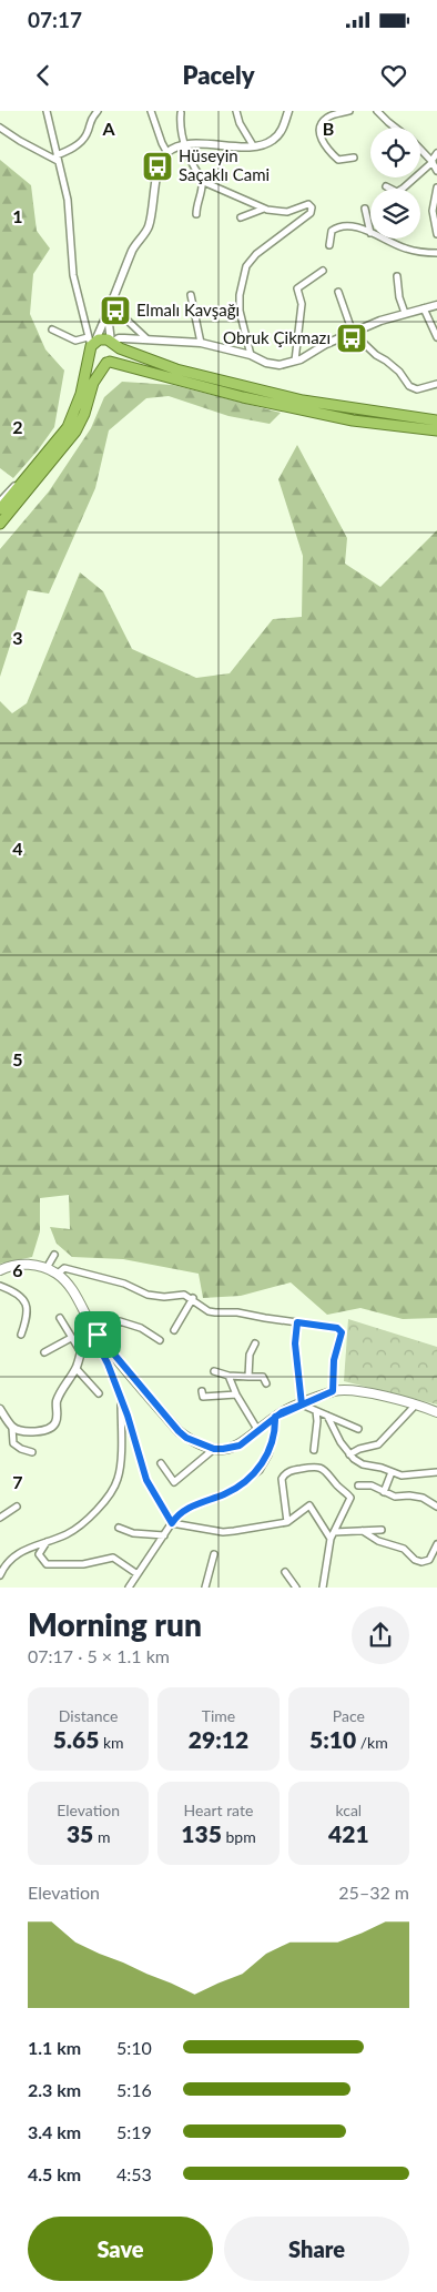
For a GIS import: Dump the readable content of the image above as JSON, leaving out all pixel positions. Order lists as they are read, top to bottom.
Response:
{
  "places": {
    "bus stop": ["Hüseyin Saçaklı Cami", "Elmalı Kavşağı", "Obruk Çikmazı"]
  },
  "page": {
    "status": "07:17",
    "header": "Pacely",
    "heading": ["Morning run", "07:17 · 5 × 1.1 km"],
    "stats": [
      ["Distance", "5.65 km"],
      ["Time", "29:12"],
      ["Pace", "5:10 /km"],
      ["Elevation", "35 m"],
      ["Heart rate", "135 bpm"],
      ["kcal", "421"]
    ],
    "chart": ["Elevation", "25–32 m"],
    "list": [
      {
        "name": "1.1 km",
        "note": "5:10"
      },
      {
        "name": "2.3 km",
        "note": "5:16"
      },
      {
        "name": "3.4 km",
        "note": "5:19"
      },
      {
        "name": "4.5 km",
        "note": "4:53"
      }
    ],
    "buttons": ["Save", "Share"]
  },
  "grid": {
    "columns": ["A", "B"],
    "rows": [
      "1",
      "2",
      "3",
      "4",
      "5",
      "6",
      "7"
    ]
  }
}
